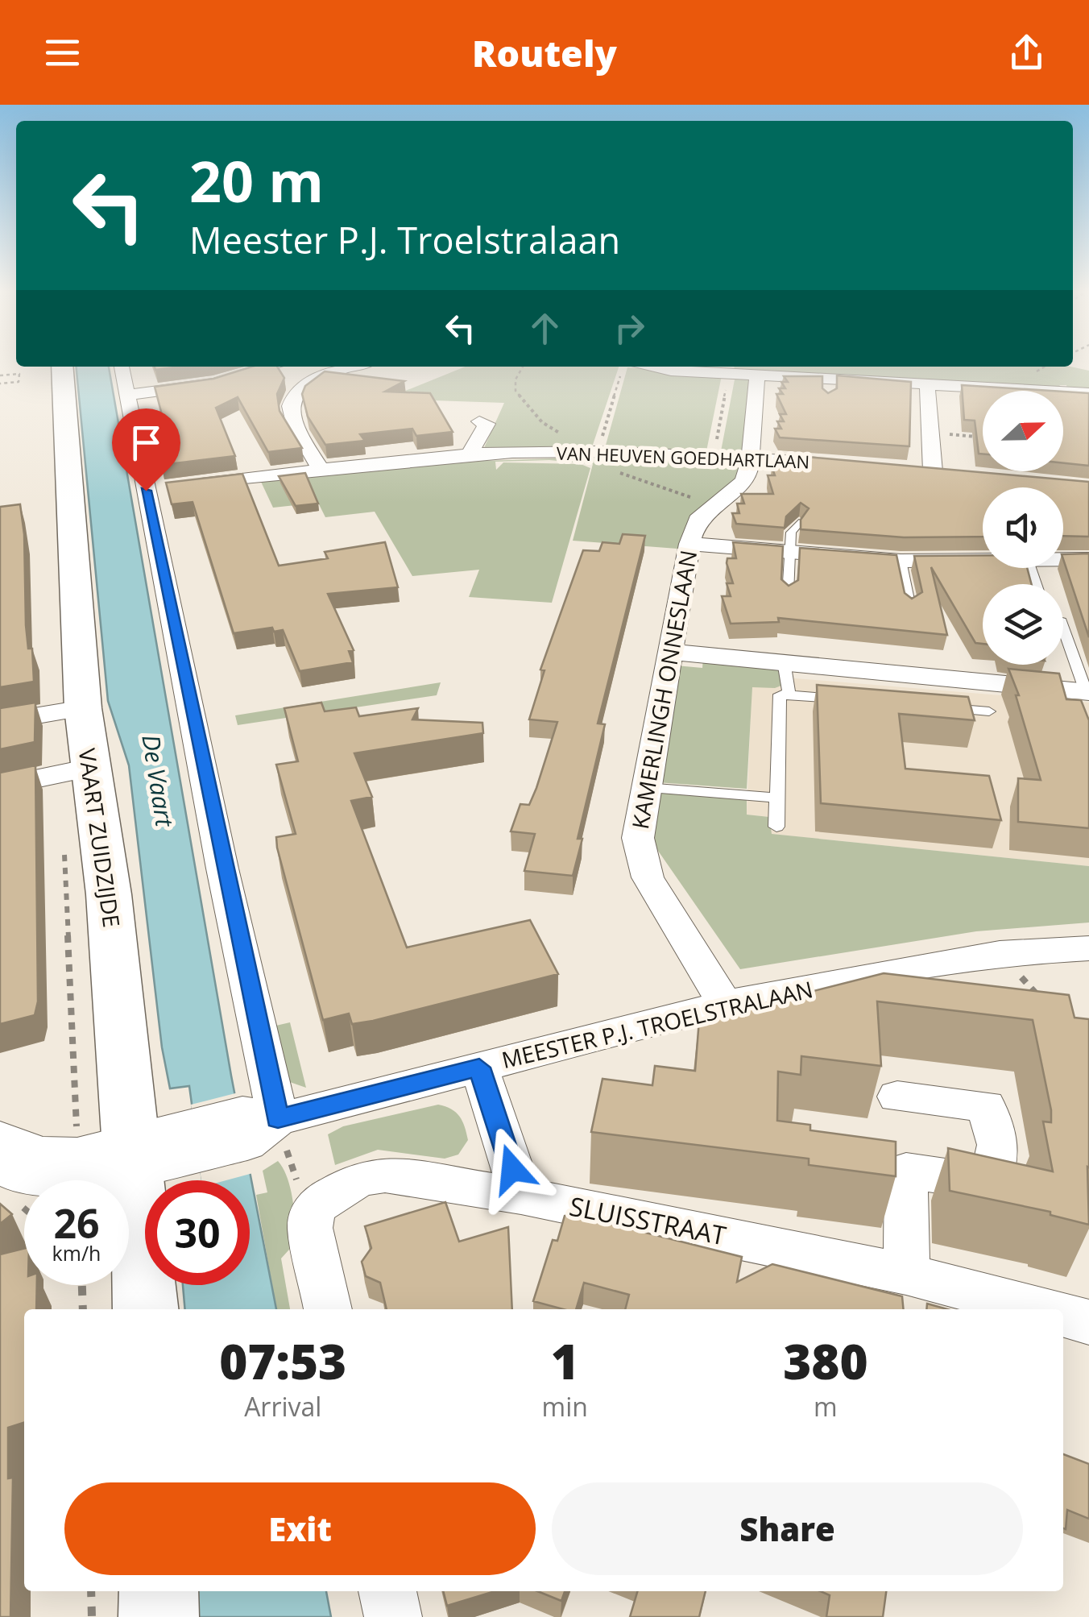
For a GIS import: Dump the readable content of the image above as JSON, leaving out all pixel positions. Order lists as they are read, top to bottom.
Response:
{
  "streets": {
    "main road": ["VAART ZUIDZIJDE"],
    "street": [
      "VAN HEUVEN GOEDHARTLAAN",
      "KAMERLINGH ONNESLAAN",
      "MEESTER P.J. TROELSTRALAAN",
      "SLUISSTRAAT"
    ]
  },
  "crossings": [
    ["VAN HEUVEN GOEDHARTLAAN", "KAMERLINGH ONNESLAAN"],
    ["KAMERLINGH ONNESLAAN", "MEESTER P.J. TROELSTRALAAN"],
    ["VAART ZUIDZIJDE", "MEESTER P.J. TROELSTRALAAN"]
  ],
  "water": ["De Vaart"],
  "north": "right",
  "page": {
    "header": "Routely",
    "turn": ["20 m", "Meester P.J. Troelstralaan"],
    "speed": "26 km/h",
    "limit": "30",
    "eta": [
      "07:53",
      "Arrival",
      "1",
      "min",
      "380",
      "m"
    ],
    "buttons": ["Exit", "Share"]
  }
}
